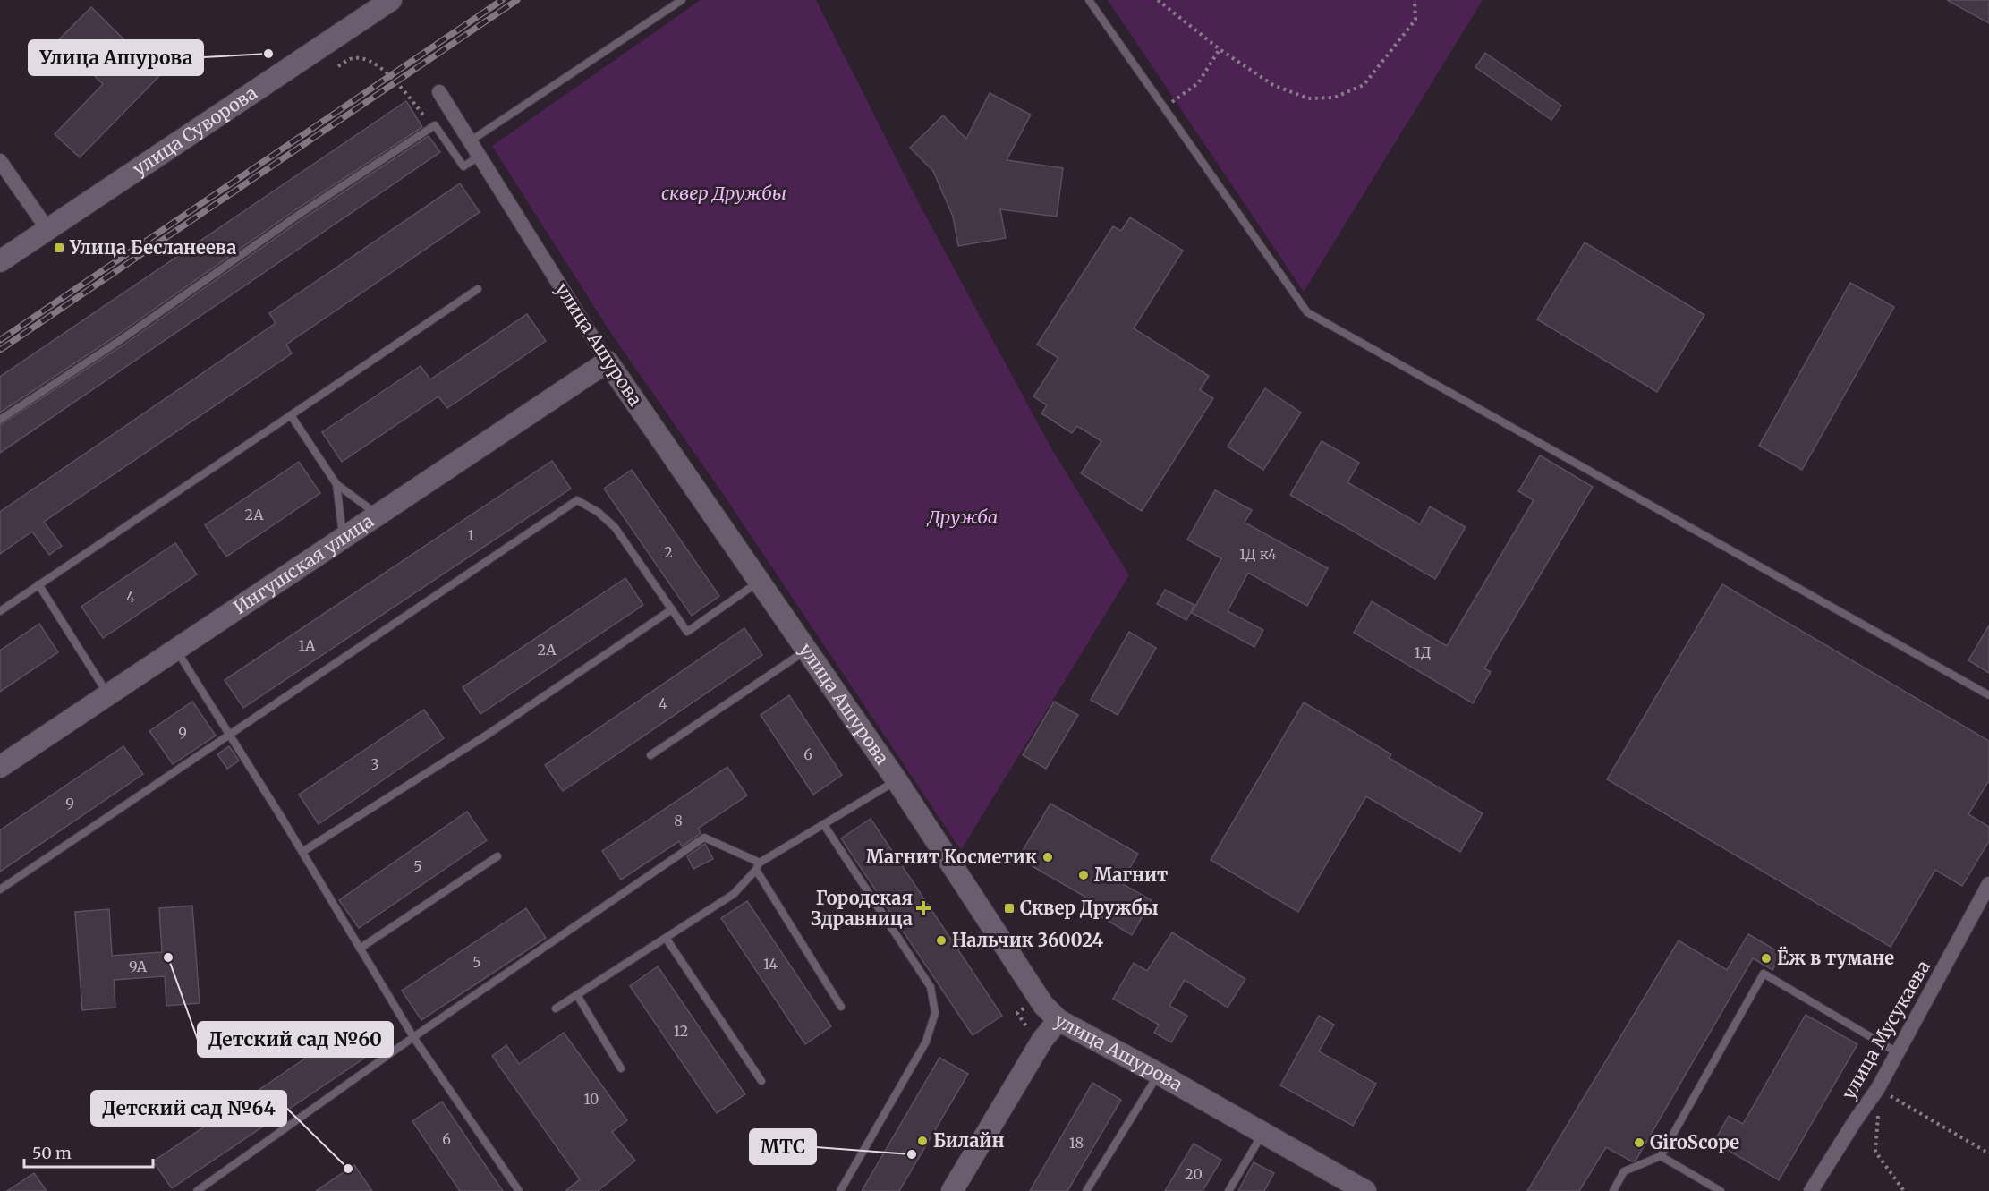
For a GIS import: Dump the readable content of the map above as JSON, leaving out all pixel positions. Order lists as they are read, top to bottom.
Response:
{
  "streets": {
    "street": [
      "улица Суворова",
      "улица Ашурова",
      "Ингушская улица",
      "улица Мусукаева"
    ]
  },
  "crossings": [
    ["улица Ашурова", "Ингушская улица"]
  ],
  "parks": ["сквер Дружбы", "Дружба"],
  "places": {
    "other": [
      "Улица Ашурова",
      "Магнит Косметик",
      "Магнит",
      "Нальчик 360024",
      "Детский сад №60",
      "Ёж в тумане",
      "Билайн",
      "GiroScope",
      "МТС",
      "Детский сад №64"
    ],
    "transit": ["Улица Бесланеева", "Сквер Дружбы"],
    "health": ["Городская Здравница"]
  },
  "house_numbers": [
    "2А",
    "1",
    "2",
    "1Д к4",
    "4",
    "1А",
    "2А",
    "1Д",
    "4",
    "9",
    "6",
    "3",
    "9",
    "8",
    "5",
    "5",
    "14",
    "9А",
    "12",
    "10",
    "6",
    "18",
    "20"
  ],
  "scale_bar": "50 m"
}
